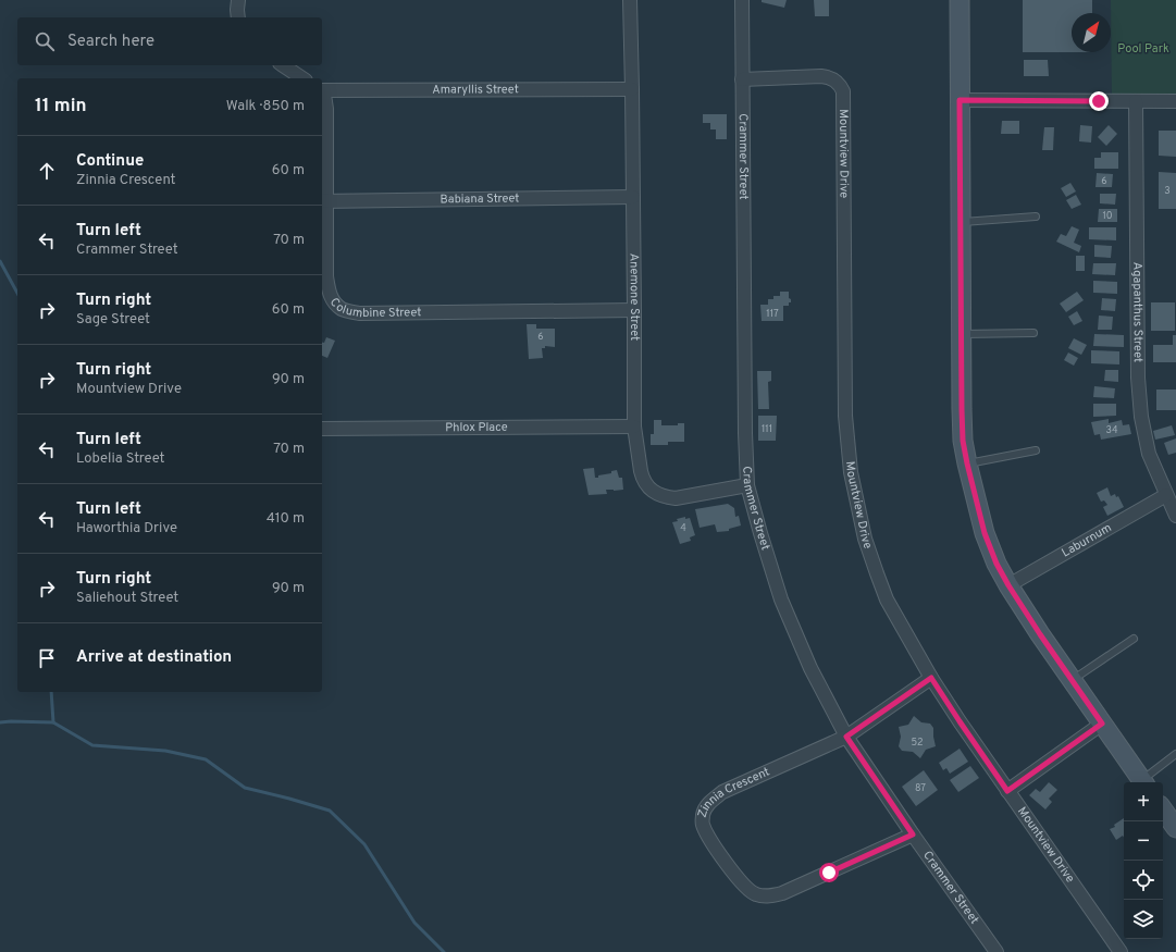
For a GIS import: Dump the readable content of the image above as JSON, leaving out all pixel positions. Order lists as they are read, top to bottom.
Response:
{
  "streets": {
    "street": [
      "Amaryllis Street",
      "Mountview Drive",
      "Crammer Street",
      "Babiana Street",
      "Anemone Street",
      "Columbine Street",
      "Agapanthus Street",
      "Phlox Place",
      "Laburnum",
      "Zinnia Crescent"
    ]
  },
  "crossings": [
    ["Amaryllis Street", "Anemone Street"],
    ["Mountview Drive", "Crammer Street"],
    ["Mountview Drive", "Zinnia Crescent"],
    ["Crammer Street", "Anemone Street"],
    ["Crammer Street", "Zinnia Crescent"],
    ["Babiana Street", "Anemone Street"],
    ["Babiana Street", "Columbine Street"],
    ["Anemone Street", "Columbine Street"],
    ["Anemone Street", "Phlox Place"],
    ["Agapanthus Street", "Laburnum"]
  ],
  "parks": ["Pool Park"],
  "house_numbers": [
    "6",
    "3",
    "10",
    "117",
    "6",
    "111",
    "34",
    "4",
    "52",
    "87"
  ],
  "north": "top right",
  "page": {
    "search": "Search here",
    "heading": ["11 min", "Walk · 850 m"],
    "list": [
      ["Continue", "Zinnia Crescent", "60 m"],
      ["Turn left", "Crammer Street", "70 m"],
      ["Turn right", "Sage Street", "60 m"],
      ["Turn right", "Mountview Drive", "90 m"],
      ["Turn left", "Lobelia Street", "70 m"],
      ["Turn left", "Haworthia Drive", "410 m"],
      ["Turn right", "Saliehout Street", "90 m"],
      "Arrive at destination"
    ],
    "map_buttons": ["+", "−"]
  }
}
